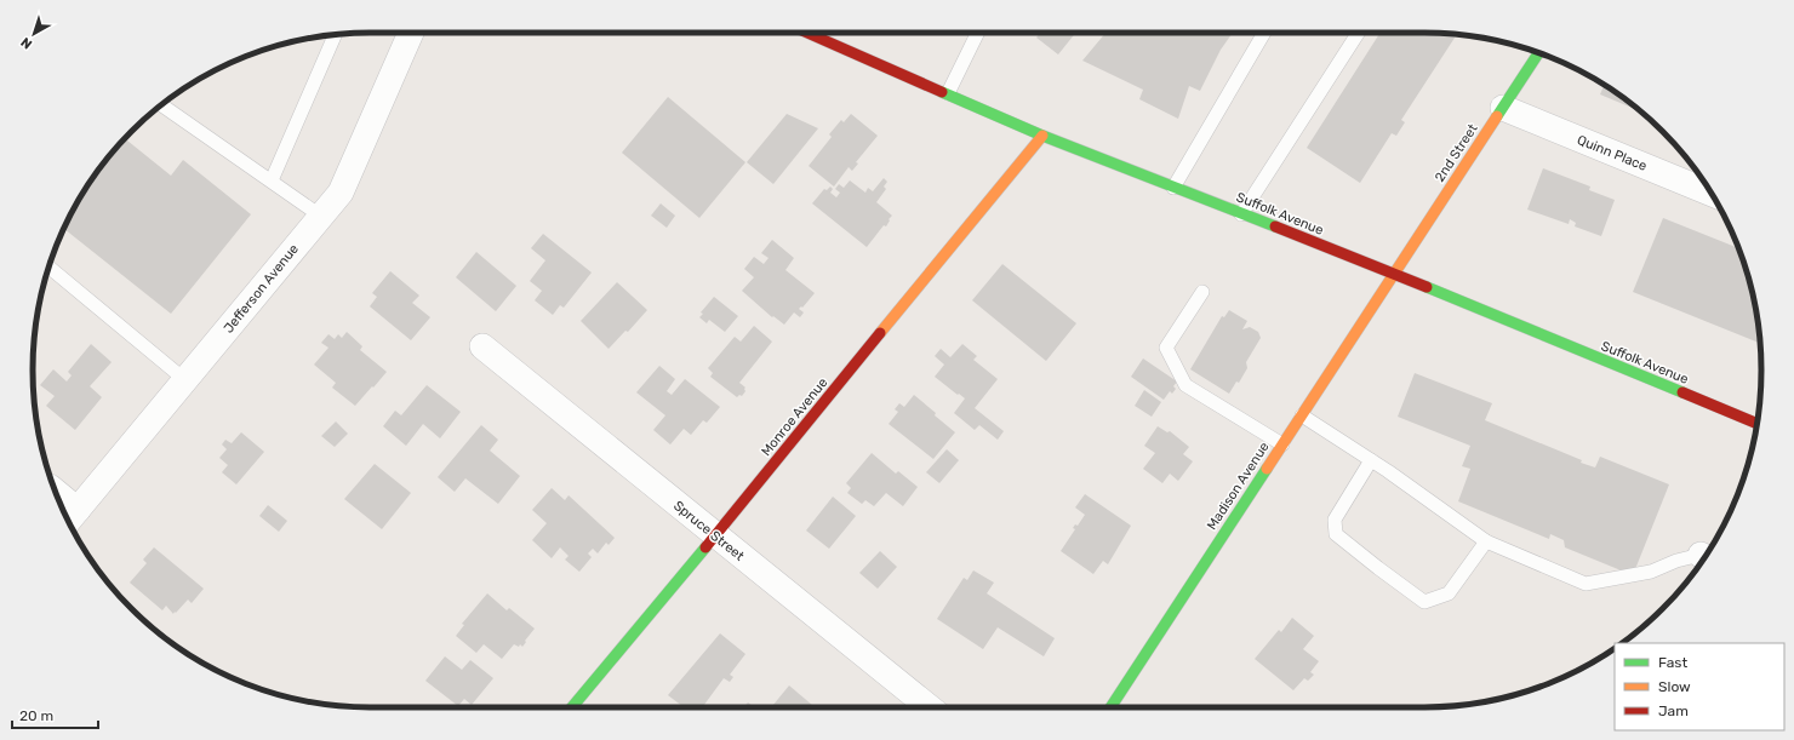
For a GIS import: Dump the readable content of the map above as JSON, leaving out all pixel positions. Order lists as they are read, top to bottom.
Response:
{
  "streets": {
    "street": [
      "2nd Street",
      "Quinn Place",
      "Suffolk Avenue",
      "Jefferson Avenue",
      "Monroe Avenue",
      "Madison Avenue",
      "Spruce Street"
    ]
  },
  "crossings": [
    ["2nd Street", "Quinn Place"],
    ["2nd Street", "Suffolk Avenue"],
    ["2nd Street", "Madison Avenue"],
    ["Suffolk Avenue", "Monroe Avenue"],
    ["Suffolk Avenue", "Madison Avenue"],
    ["Monroe Avenue", "Spruce Street"]
  ],
  "legend": ["Fast", "Slow", "Jam"],
  "scale_bar": "20 m",
  "north": "bottom left"
}
